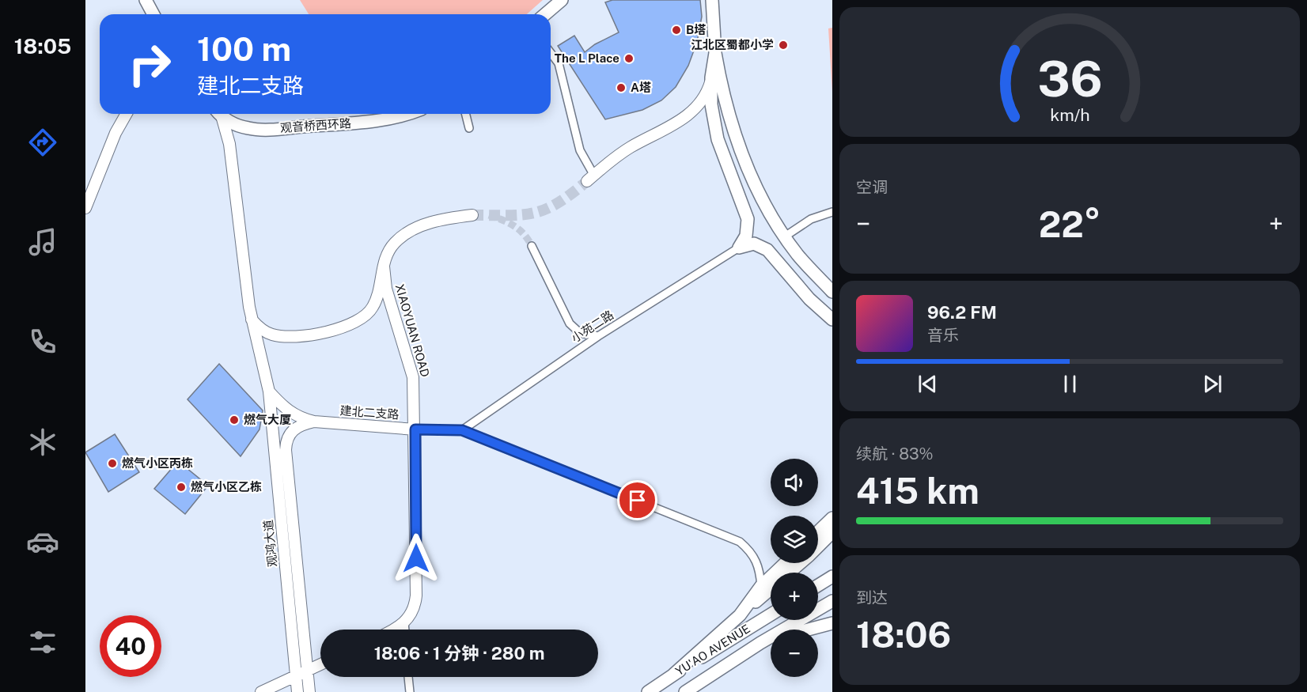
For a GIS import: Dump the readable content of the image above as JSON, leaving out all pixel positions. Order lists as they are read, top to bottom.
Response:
{
  "streets": {
    "main road": ["观音桥西环路", "YU'AO AVENUE"],
    "street": [
      "小苑二路",
      "XIAOYUAN ROAD",
      "建北二支路",
      "观鸿大道"
    ]
  },
  "crossings": [
    ["小苑二路", "建北二支路"],
    ["XIAOYUAN ROAD", "建北二支路"],
    ["建北二支路", "观鸿大道"]
  ],
  "places": [
    "B塔",
    "江北区蜀都小学",
    "The L Place",
    "A塔",
    "燃气大厦",
    "燃气小区丙栋",
    "燃气小区乙栋"
  ],
  "page": {
    "tabs": "18:05",
    "turn": ["100 m", "建北二支路"],
    "tile": [
      "空调",
      ["续航 · 83%", "415 km"],
      ["到达", "18:06"]
    ],
    "heat": ["−", "22°", "+"],
    "song": ["96.2 FM", "音乐"],
    "map_buttons": ["+", "−"],
    "limit": "40",
    "trip": "18:06 · 1 分钟 · 280 m",
    "gauge": ["36", "km/h"]
  }
}
